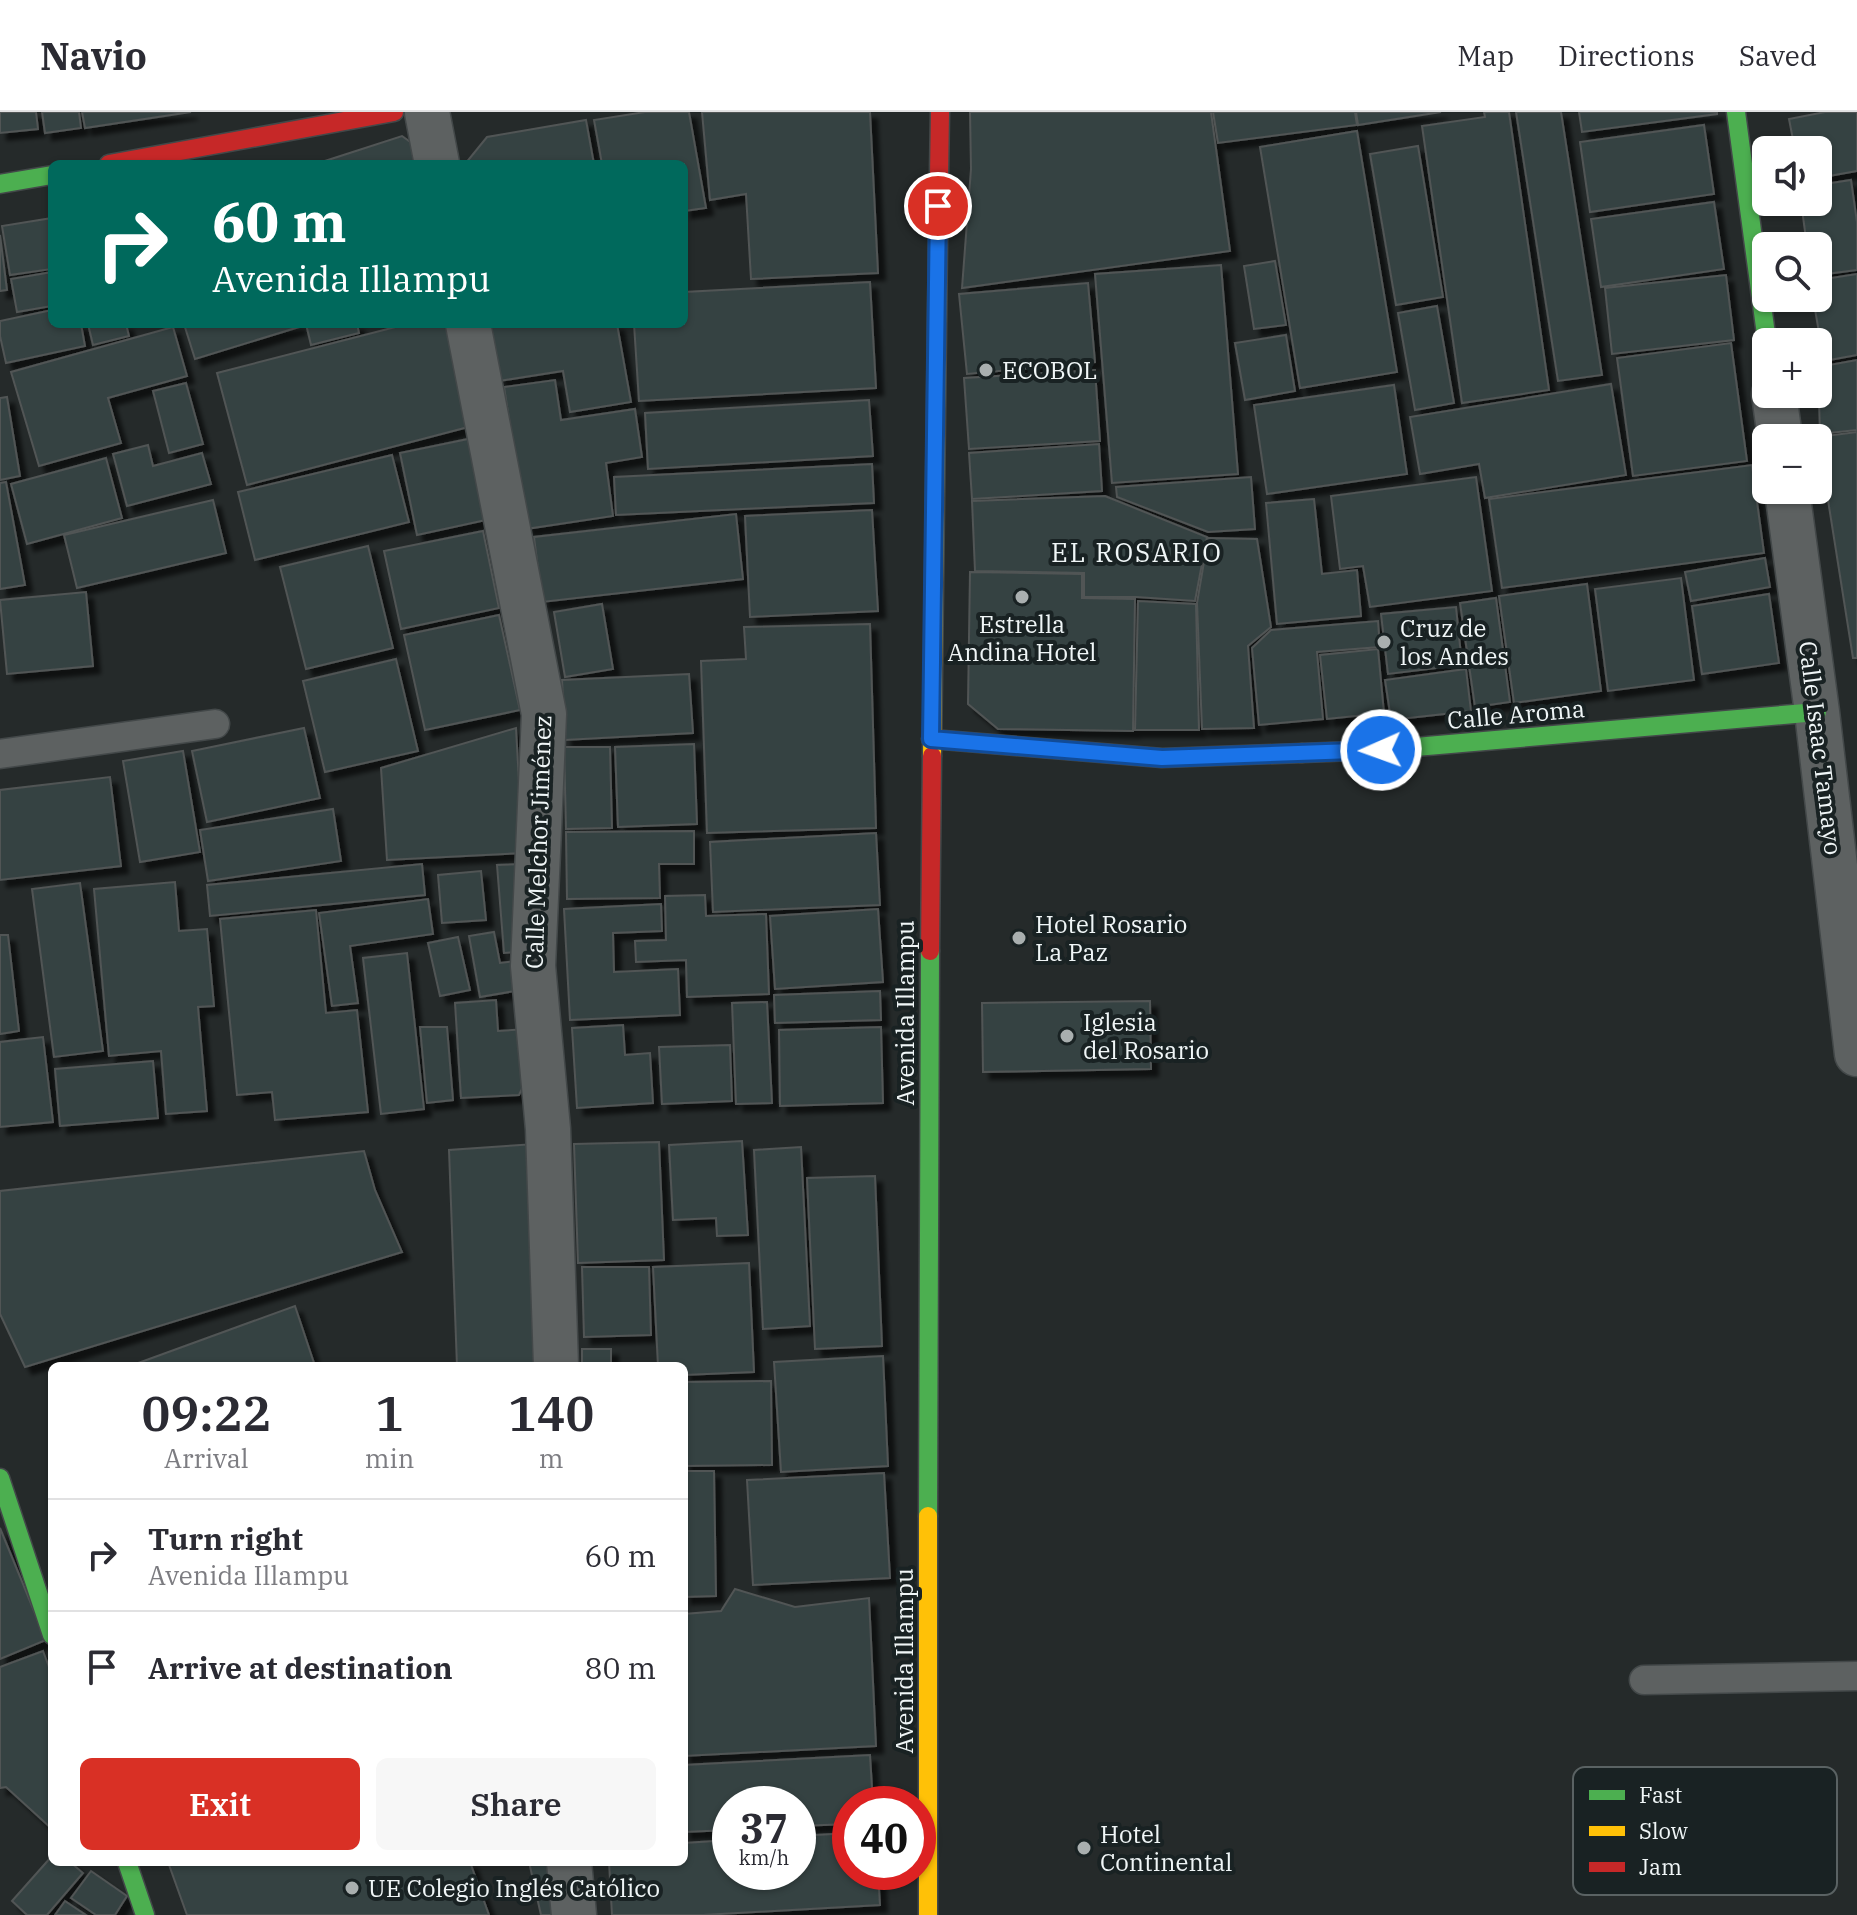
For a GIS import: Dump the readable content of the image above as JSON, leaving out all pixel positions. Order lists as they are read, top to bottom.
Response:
{
  "streets": {
    "main road": ["Calle Aroma", "Avenida Illampu"],
    "street": ["Calle Isaac Tamayo", "Calle Melchor Jiménez"]
  },
  "crossings": [
    ["Calle Aroma", "Calle Isaac Tamayo"],
    ["Calle Aroma", "Avenida Illampu"]
  ],
  "districts": ["EL ROSARIO"],
  "places": [
    "ECOBOL",
    "Estrella Andina Hotel",
    "Cruz de los Andes",
    "Hotel Rosario La Paz",
    "Iglesia del Rosario",
    "Hotel Continental",
    "UE Colegio Inglés Católico"
  ],
  "legend": ["Fast", "Slow", "Jam"],
  "page": {
    "header": "Navio",
    "nav": ["Map", "Directions", "Saved"],
    "map_buttons": ["+", "−"],
    "turn": ["60 m", "Avenida Illampu"],
    "eta": [
      "09:22",
      "Arrival",
      "1",
      "min",
      "140",
      "m"
    ],
    "list": [
      {
        "name": "Turn right",
        "note": "Avenida Illampu",
        "value": "60 m"
      },
      {
        "name": "Arrive at destination",
        "value": "80 m"
      }
    ],
    "buttons": ["Exit", "Share"],
    "speed": "37 km/h",
    "limit": "40"
  }
}
